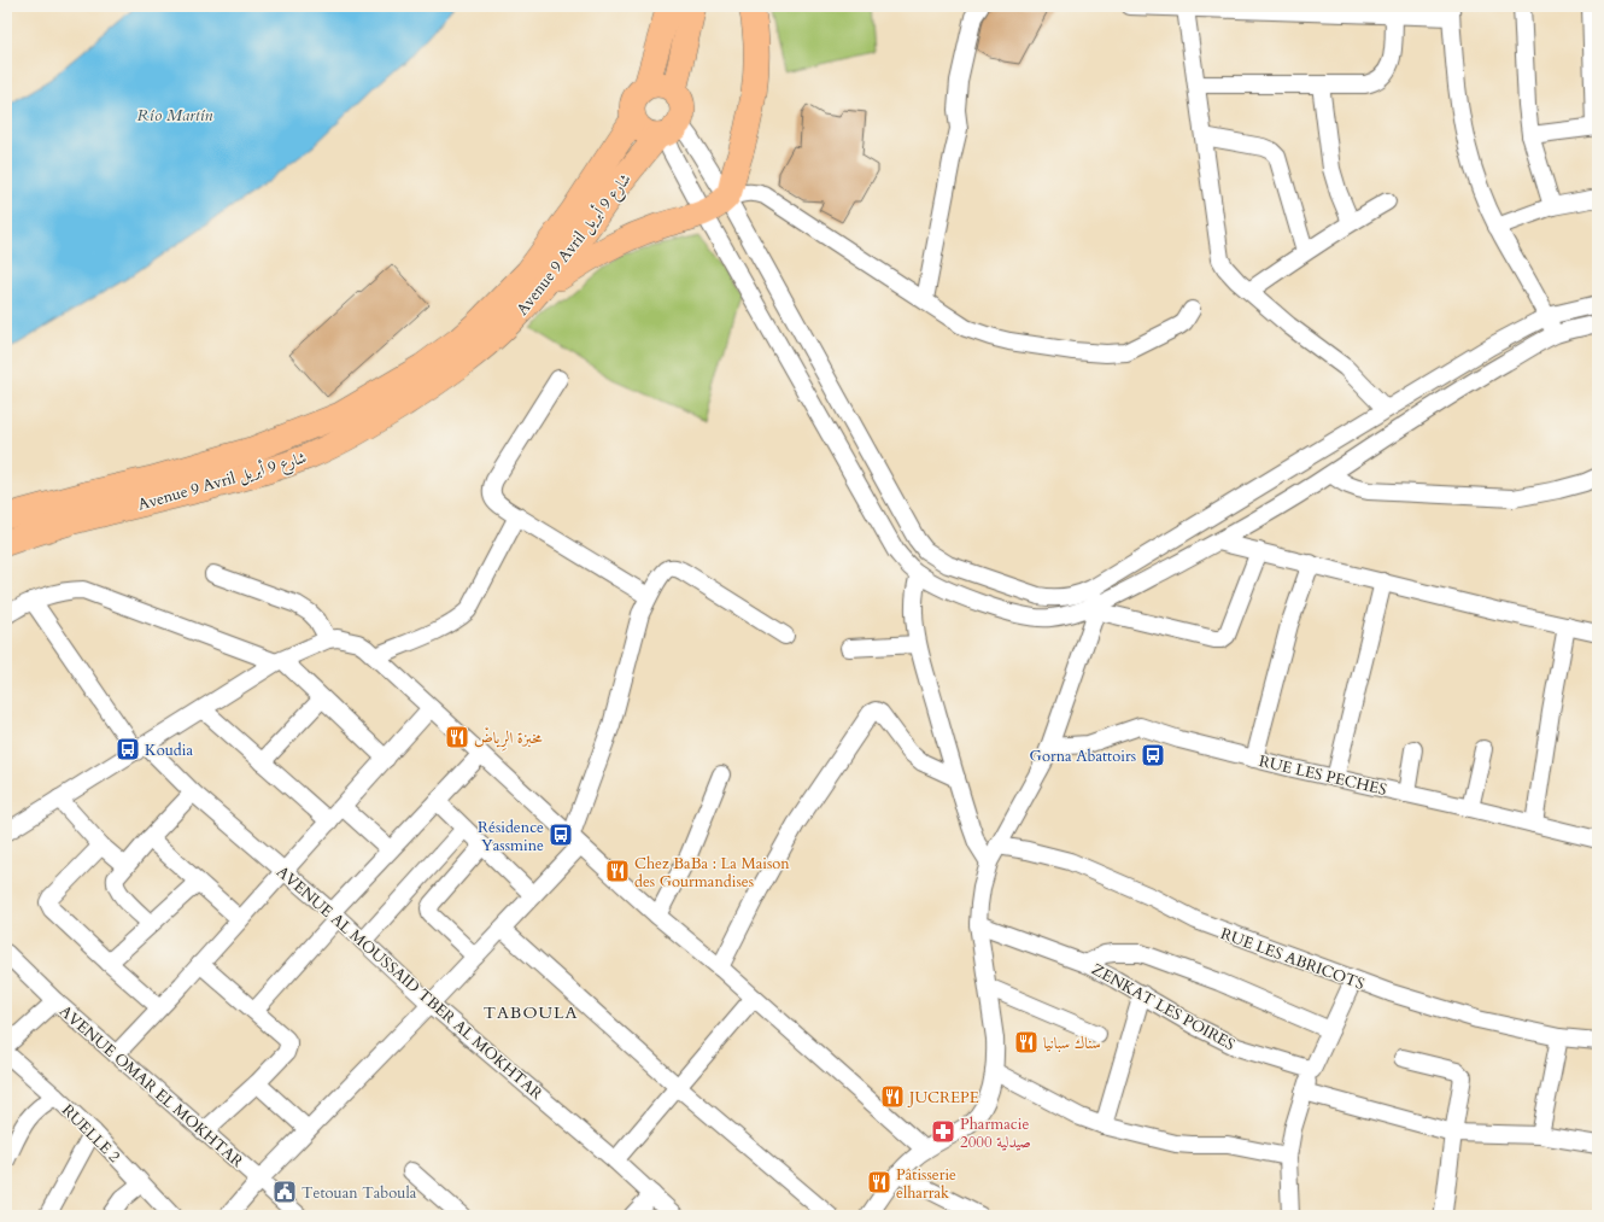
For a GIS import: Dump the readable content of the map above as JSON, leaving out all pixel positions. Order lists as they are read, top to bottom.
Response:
{
  "streets": {
    "highway": ["Avenue 9 Avril شارع 9 أبريل"],
    "street": [
      "RUE LES PECHES",
      "RUE LES ABRICOTS",
      "AVENUE AL MOUSSAID TBER AL MOKHTAR",
      "ZENKAT LES POIRES",
      "AVENUE OMAR EL MOKHTAR",
      "RUELLE 2"
    ]
  },
  "districts": ["TABOULA"],
  "water": ["Río Martín"],
  "places": {
    "restaurant": [
      "مخبزة الرِياضْ",
      "Chez BaBa : La Maison des Gourmandises",
      "سناك سبانيا",
      "JUCREPE",
      "Pâtisserie elharrak"
    ],
    "bus stop": ["Koudia", "Gorna Abattoirs", "Résidence Yassmine"],
    "pharmacy": ["Pharmacie 2000 صيدلية"],
    "public building": ["Tetouan Taboula"]
  }
}
